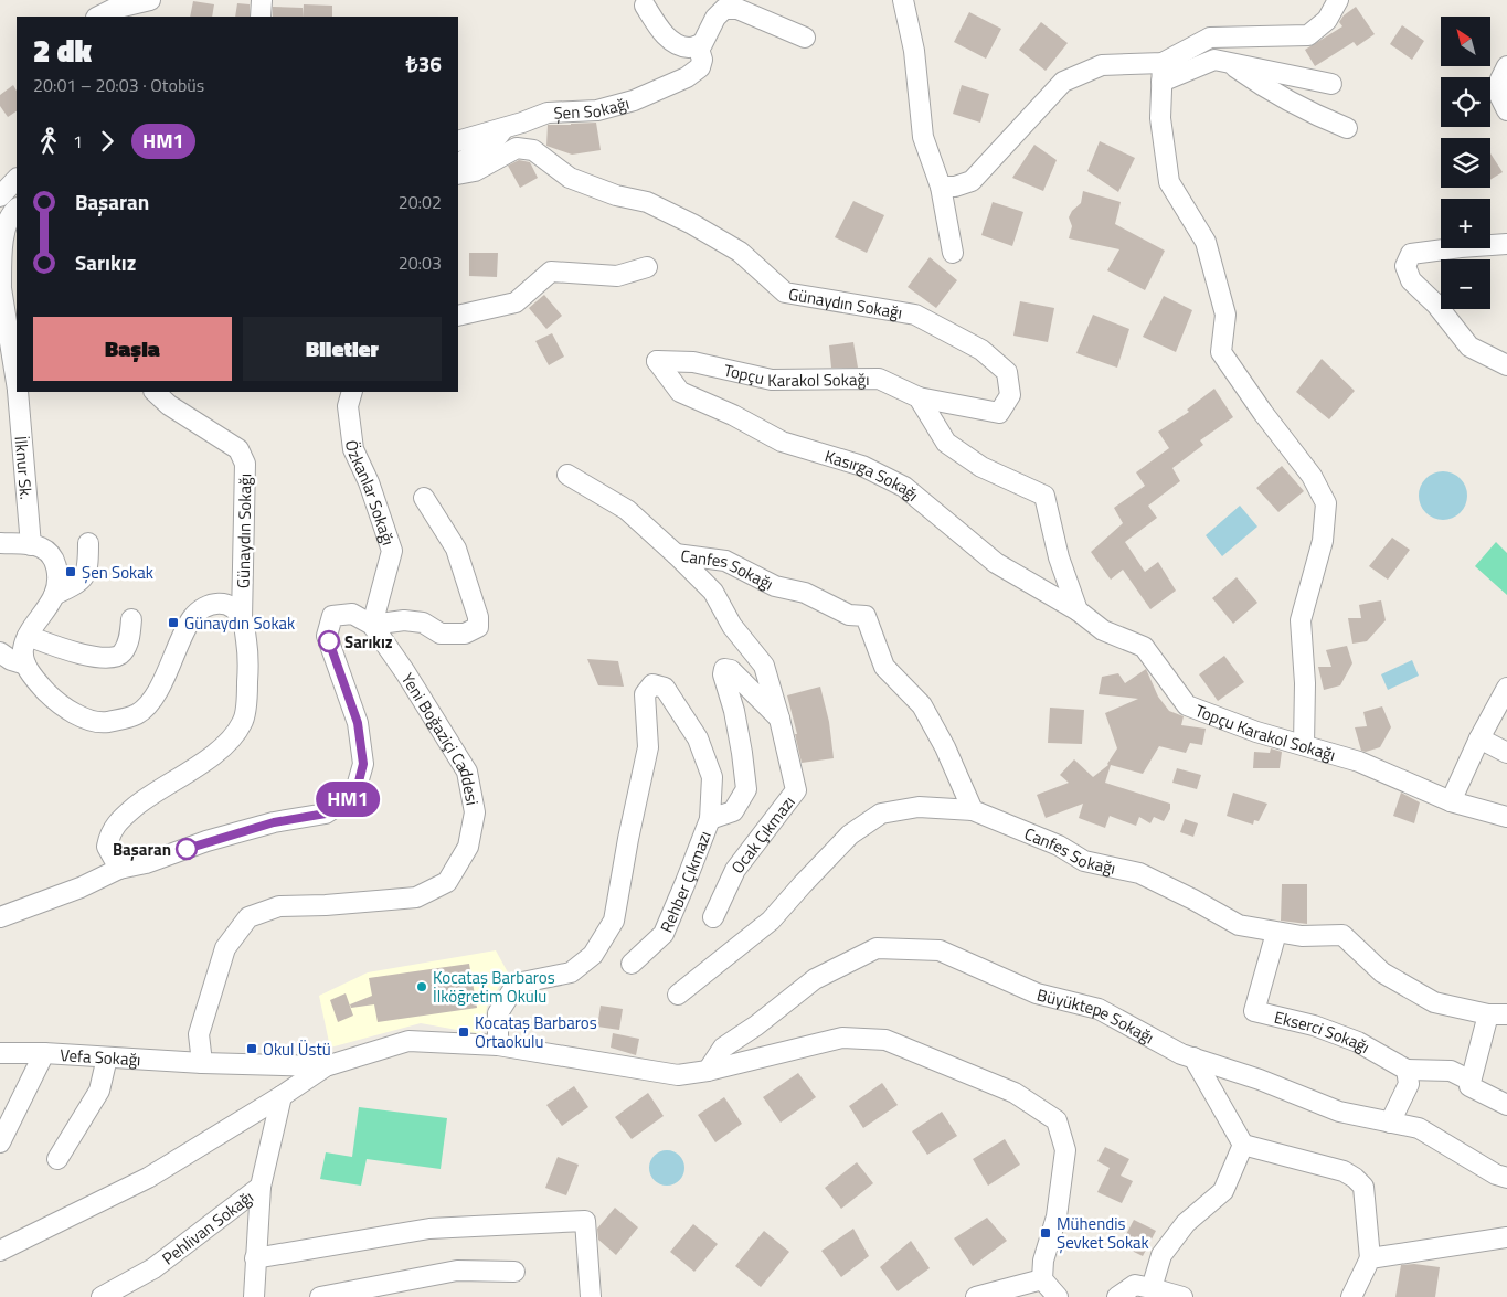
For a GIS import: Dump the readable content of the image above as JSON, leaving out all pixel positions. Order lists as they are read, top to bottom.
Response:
{
  "streets": {
    "street": [
      "Şen Sokağı",
      "Günaydın Sokağı",
      "Topçu Karakol Sokağı",
      "İlknur Sk.",
      "Kasırga Sokağı",
      "Özkanlar Sokağı",
      "Canfes Sokağı",
      "Yeni Boğaziçi Caddesi",
      "Ocak Çıkmazı",
      "Rehber Çıkmazı",
      "Büyüktepe Sokağı",
      "Ekserci Sokağı",
      "Vefa Sokağı",
      "Pehlivan Sokağı"
    ]
  },
  "crossings": [
    ["Günaydın Sokağı", "Topçu Karakol Sokağı"],
    ["Topçu Karakol Sokağı", "Kasırga Sokağı"],
    ["Özkanlar Sokağı", "Yeni Boğaziçi Caddesi"],
    ["Canfes Sokağı", "Ocak Çıkmazı"],
    ["Canfes Sokağı", "Ekserci Sokağı"],
    ["Yeni Boğaziçi Caddesi", "Vefa Sokağı"]
  ],
  "places": {
    "transit": [
      "Şen Sokak",
      "Günaydın Sokak",
      "Kocataş Barbaros Ortaokulu",
      "Okul Üstü",
      "Mühendis Şevket Sokak"
    ],
    "other": ["Sarıkız", "Başaran", "Kocataş Barbaros İlköğretim Okulu"]
  },
  "lines": ["bus line HM1"],
  "north": "top left",
  "page": {
    "on_map": "HM1",
    "map_buttons": ["+", "−"],
    "heading": ["2 dk", "20:01 – 20:03 · Otobüs", "₺36"],
    "legs": ["1", "HM1"],
    "list": [
      {
        "name": "Başaran",
        "value": "20:02"
      },
      {
        "name": "Sarıkız",
        "value": "20:03"
      }
    ],
    "buttons": ["Başla", "Biletler"]
  }
}
